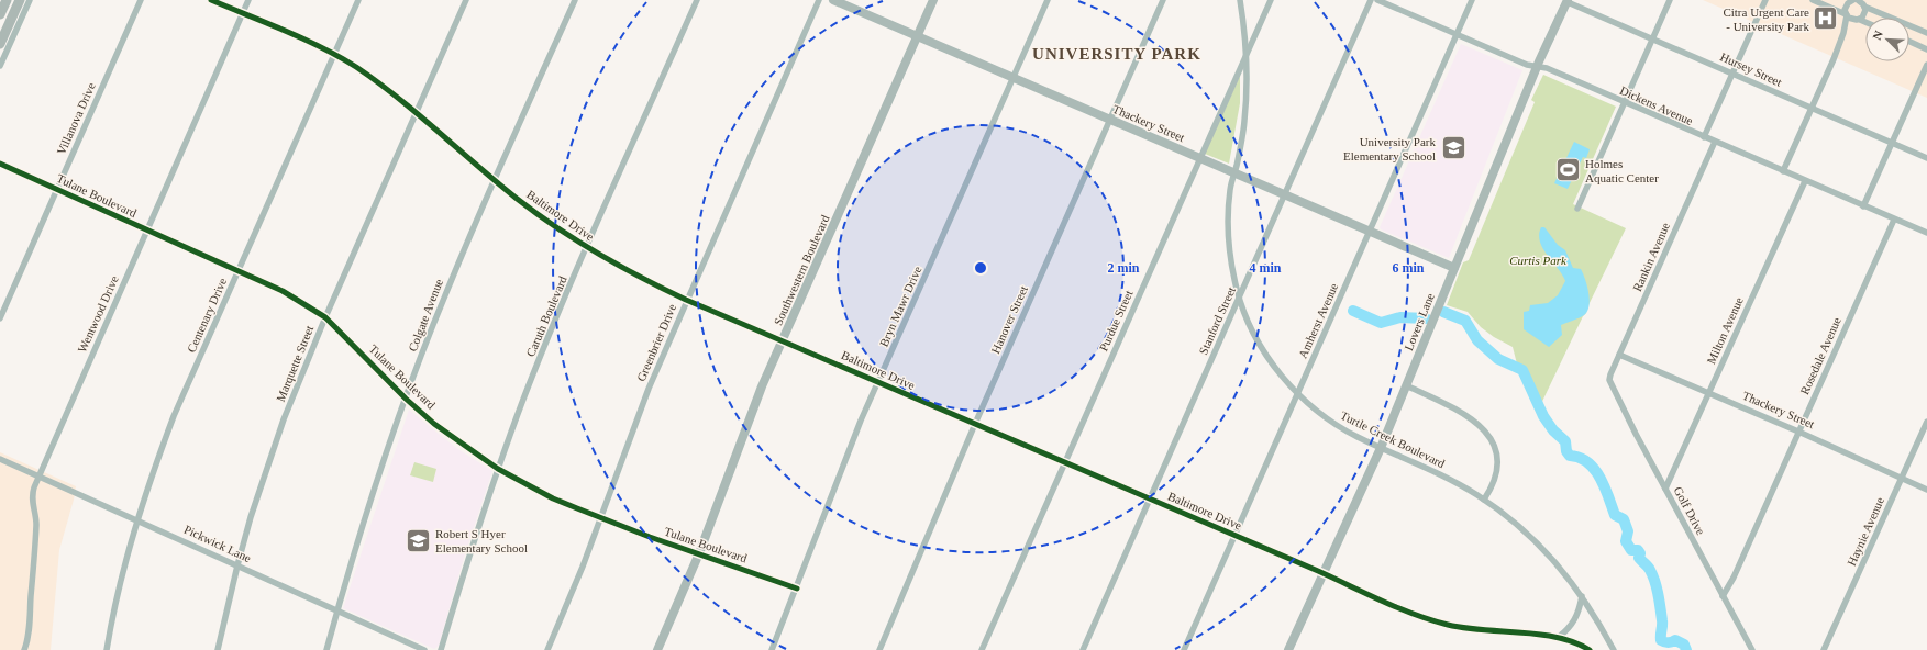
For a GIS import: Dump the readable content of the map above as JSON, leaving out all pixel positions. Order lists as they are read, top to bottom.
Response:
{
  "streets": {
    "street": [
      "Hursey Street",
      "Dickens Avenue",
      "Villanova Drive",
      "Thackery Street",
      "Tulane Boulevard",
      "Baltimore Drive",
      "Rankin Avenue",
      "Southwestern Boulevard",
      "Bryn Mawr Drive",
      "Wentwood Drive",
      "Centenary Drive",
      "Colgate Avenue",
      "Caruth Boulevard",
      "Hanover Street",
      "Purdue Street",
      "Stanford Street",
      "Amherst Avenue",
      "Lovers Lane",
      "Milton Avenue",
      "Greenbrier Drive",
      "Rosedale Avenue",
      "Marquette Street",
      "Turtle Creek Boulevard",
      "Golf Drive",
      "Haynie Avenue",
      "Pickwick Lane"
    ]
  },
  "crossings": [
    ["Hursey Street", "Lovers Lane"],
    ["Dickens Avenue", "Rankin Avenue"],
    ["Dickens Avenue", "Amherst Avenue"],
    ["Dickens Avenue", "Lovers Lane"],
    ["Dickens Avenue", "Milton Avenue"],
    ["Dickens Avenue", "Rosedale Avenue"],
    ["Villanova Drive", "Tulane Boulevard"],
    ["Thackery Street", "Rankin Avenue"],
    ["Thackery Street", "Southwestern Boulevard"],
    ["Thackery Street", "Bryn Mawr Drive"],
    ["Thackery Street", "Hanover Street"],
    ["Thackery Street", "Purdue Street"],
    ["Thackery Street", "Stanford Street"],
    ["Thackery Street", "Amherst Avenue"],
    ["Thackery Street", "Lovers Lane"],
    ["Thackery Street", "Milton Avenue"],
    ["Thackery Street", "Rosedale Avenue"],
    ["Thackery Street", "Turtle Creek Boulevard"],
    ["Thackery Street", "Haynie Avenue"],
    ["Tulane Boulevard", "Southwestern Boulevard"],
    ["Tulane Boulevard", "Bryn Mawr Drive"],
    ["Tulane Boulevard", "Wentwood Drive"],
    ["Tulane Boulevard", "Centenary Drive"],
    ["Tulane Boulevard", "Colgate Avenue"],
    ["Tulane Boulevard", "Caruth Boulevard"],
    ["Tulane Boulevard", "Greenbrier Drive"],
    ["Tulane Boulevard", "Marquette Street"],
    ["Baltimore Drive", "Southwestern Boulevard"],
    ["Baltimore Drive", "Bryn Mawr Drive"],
    ["Baltimore Drive", "Wentwood Drive"],
    ["Baltimore Drive", "Centenary Drive"],
    ["Baltimore Drive", "Colgate Avenue"],
    ["Baltimore Drive", "Caruth Boulevard"],
    ["Baltimore Drive", "Hanover Street"],
    ["Baltimore Drive", "Purdue Street"],
    ["Baltimore Drive", "Stanford Street"],
    ["Baltimore Drive", "Amherst Avenue"],
    ["Baltimore Drive", "Lovers Lane"],
    ["Baltimore Drive", "Greenbrier Drive"],
    ["Baltimore Drive", "Marquette Street"],
    ["Rankin Avenue", "Golf Drive"],
    ["Wentwood Drive", "Pickwick Lane"],
    ["Centenary Drive", "Pickwick Lane"],
    ["Colgate Avenue", "Pickwick Lane"],
    ["Purdue Street", "Turtle Creek Boulevard"],
    ["Stanford Street", "Turtle Creek Boulevard"],
    ["Amherst Avenue", "Turtle Creek Boulevard"],
    ["Lovers Lane", "Turtle Creek Boulevard"],
    ["Milton Avenue", "Golf Drive"],
    ["Rosedale Avenue", "Golf Drive"],
    ["Marquette Street", "Pickwick Lane"]
  ],
  "districts": ["UNIVERSITY PARK"],
  "parks": ["Curtis Park"],
  "places": {
    "hospital": ["Citra Urgent Care - University Park"],
    "school or university": ["University Park Elementary School", "Robert S Hyer Elementary School"],
    "sports": ["Holmes Aquatic Center"]
  },
  "north": "top left",
  "rings": ["2 min", "4 min", "6 min"]
}
